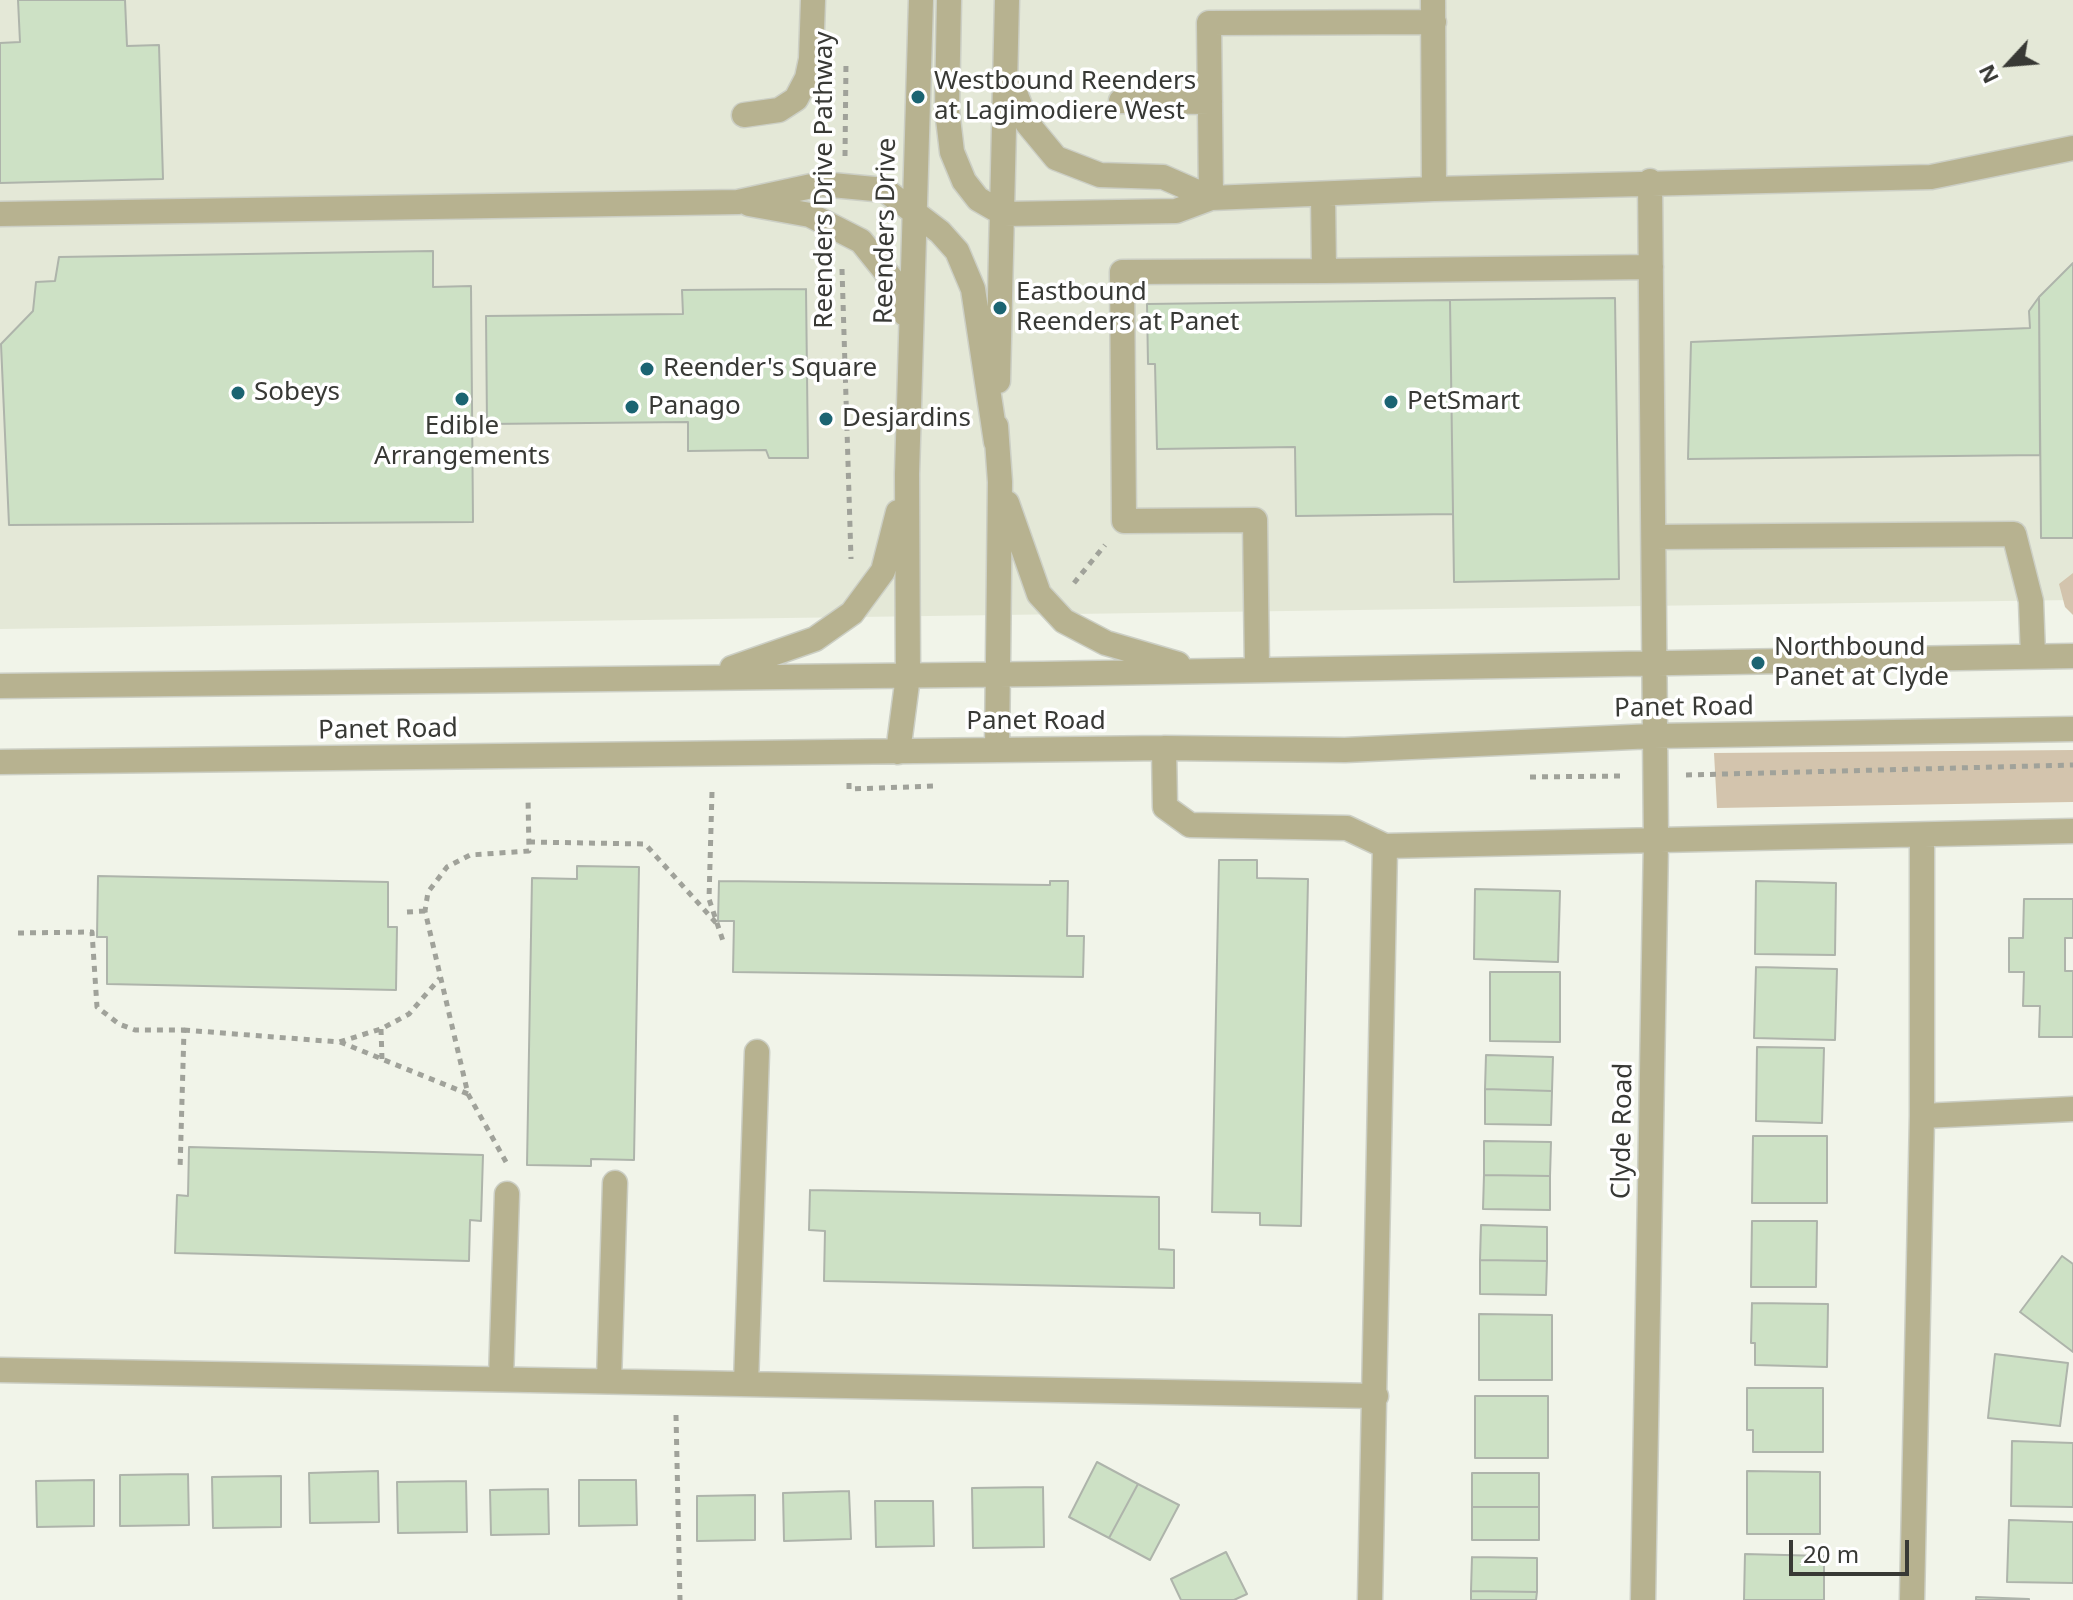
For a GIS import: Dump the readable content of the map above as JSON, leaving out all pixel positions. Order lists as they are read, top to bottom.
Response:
{
  "streets": {
    "street": ["Reenders Drive", "Panet Road", "Clyde Road"],
    "path": ["Reenders Drive Pathway"]
  },
  "crossings": [
    ["Reenders Drive", "Panet Road"],
    ["Panet Road", "Clyde Road"]
  ],
  "places": [
    "Westbound Reenders at Lagimodiere West",
    "Eastbound Reenders at Panet",
    "Reender's Square",
    "Sobeys",
    "Edible Arrangements",
    "PetSmart",
    "Panago",
    "Desjardins",
    "Northbound Panet at Clyde"
  ],
  "scale_bar": "20 m",
  "north": "bottom left"
}
